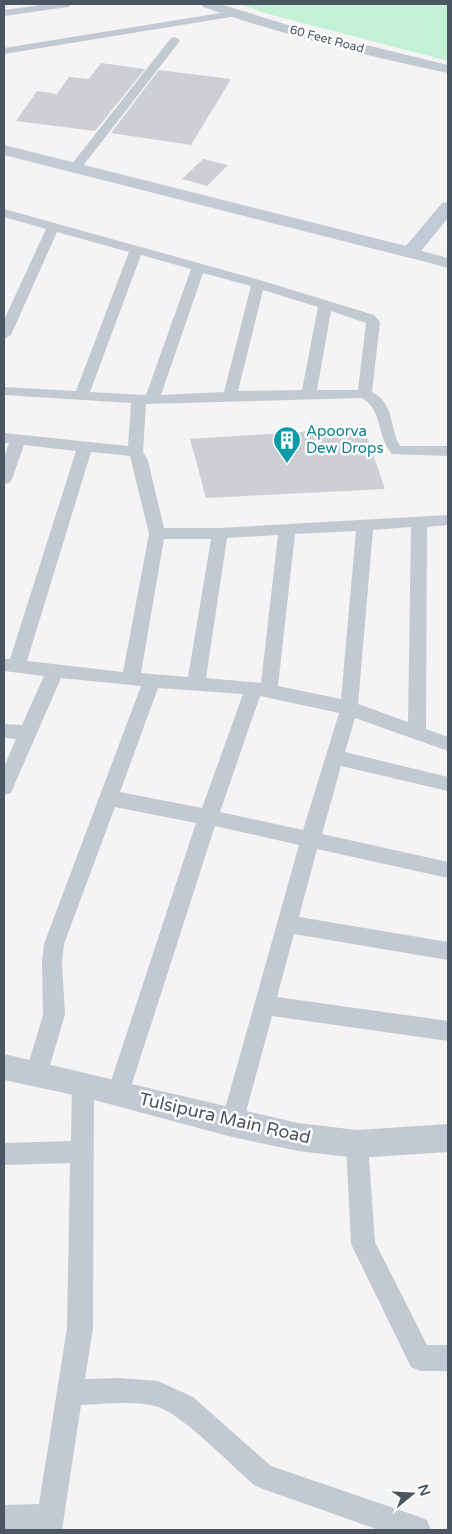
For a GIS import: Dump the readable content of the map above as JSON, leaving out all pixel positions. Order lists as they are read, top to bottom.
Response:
{
  "streets": {
    "street": ["60 Feet Road", "Tulsipura Main Road"]
  },
  "places": {
    "building": ["Apoorva Dew Drops"]
  },
  "north": "right"
}
